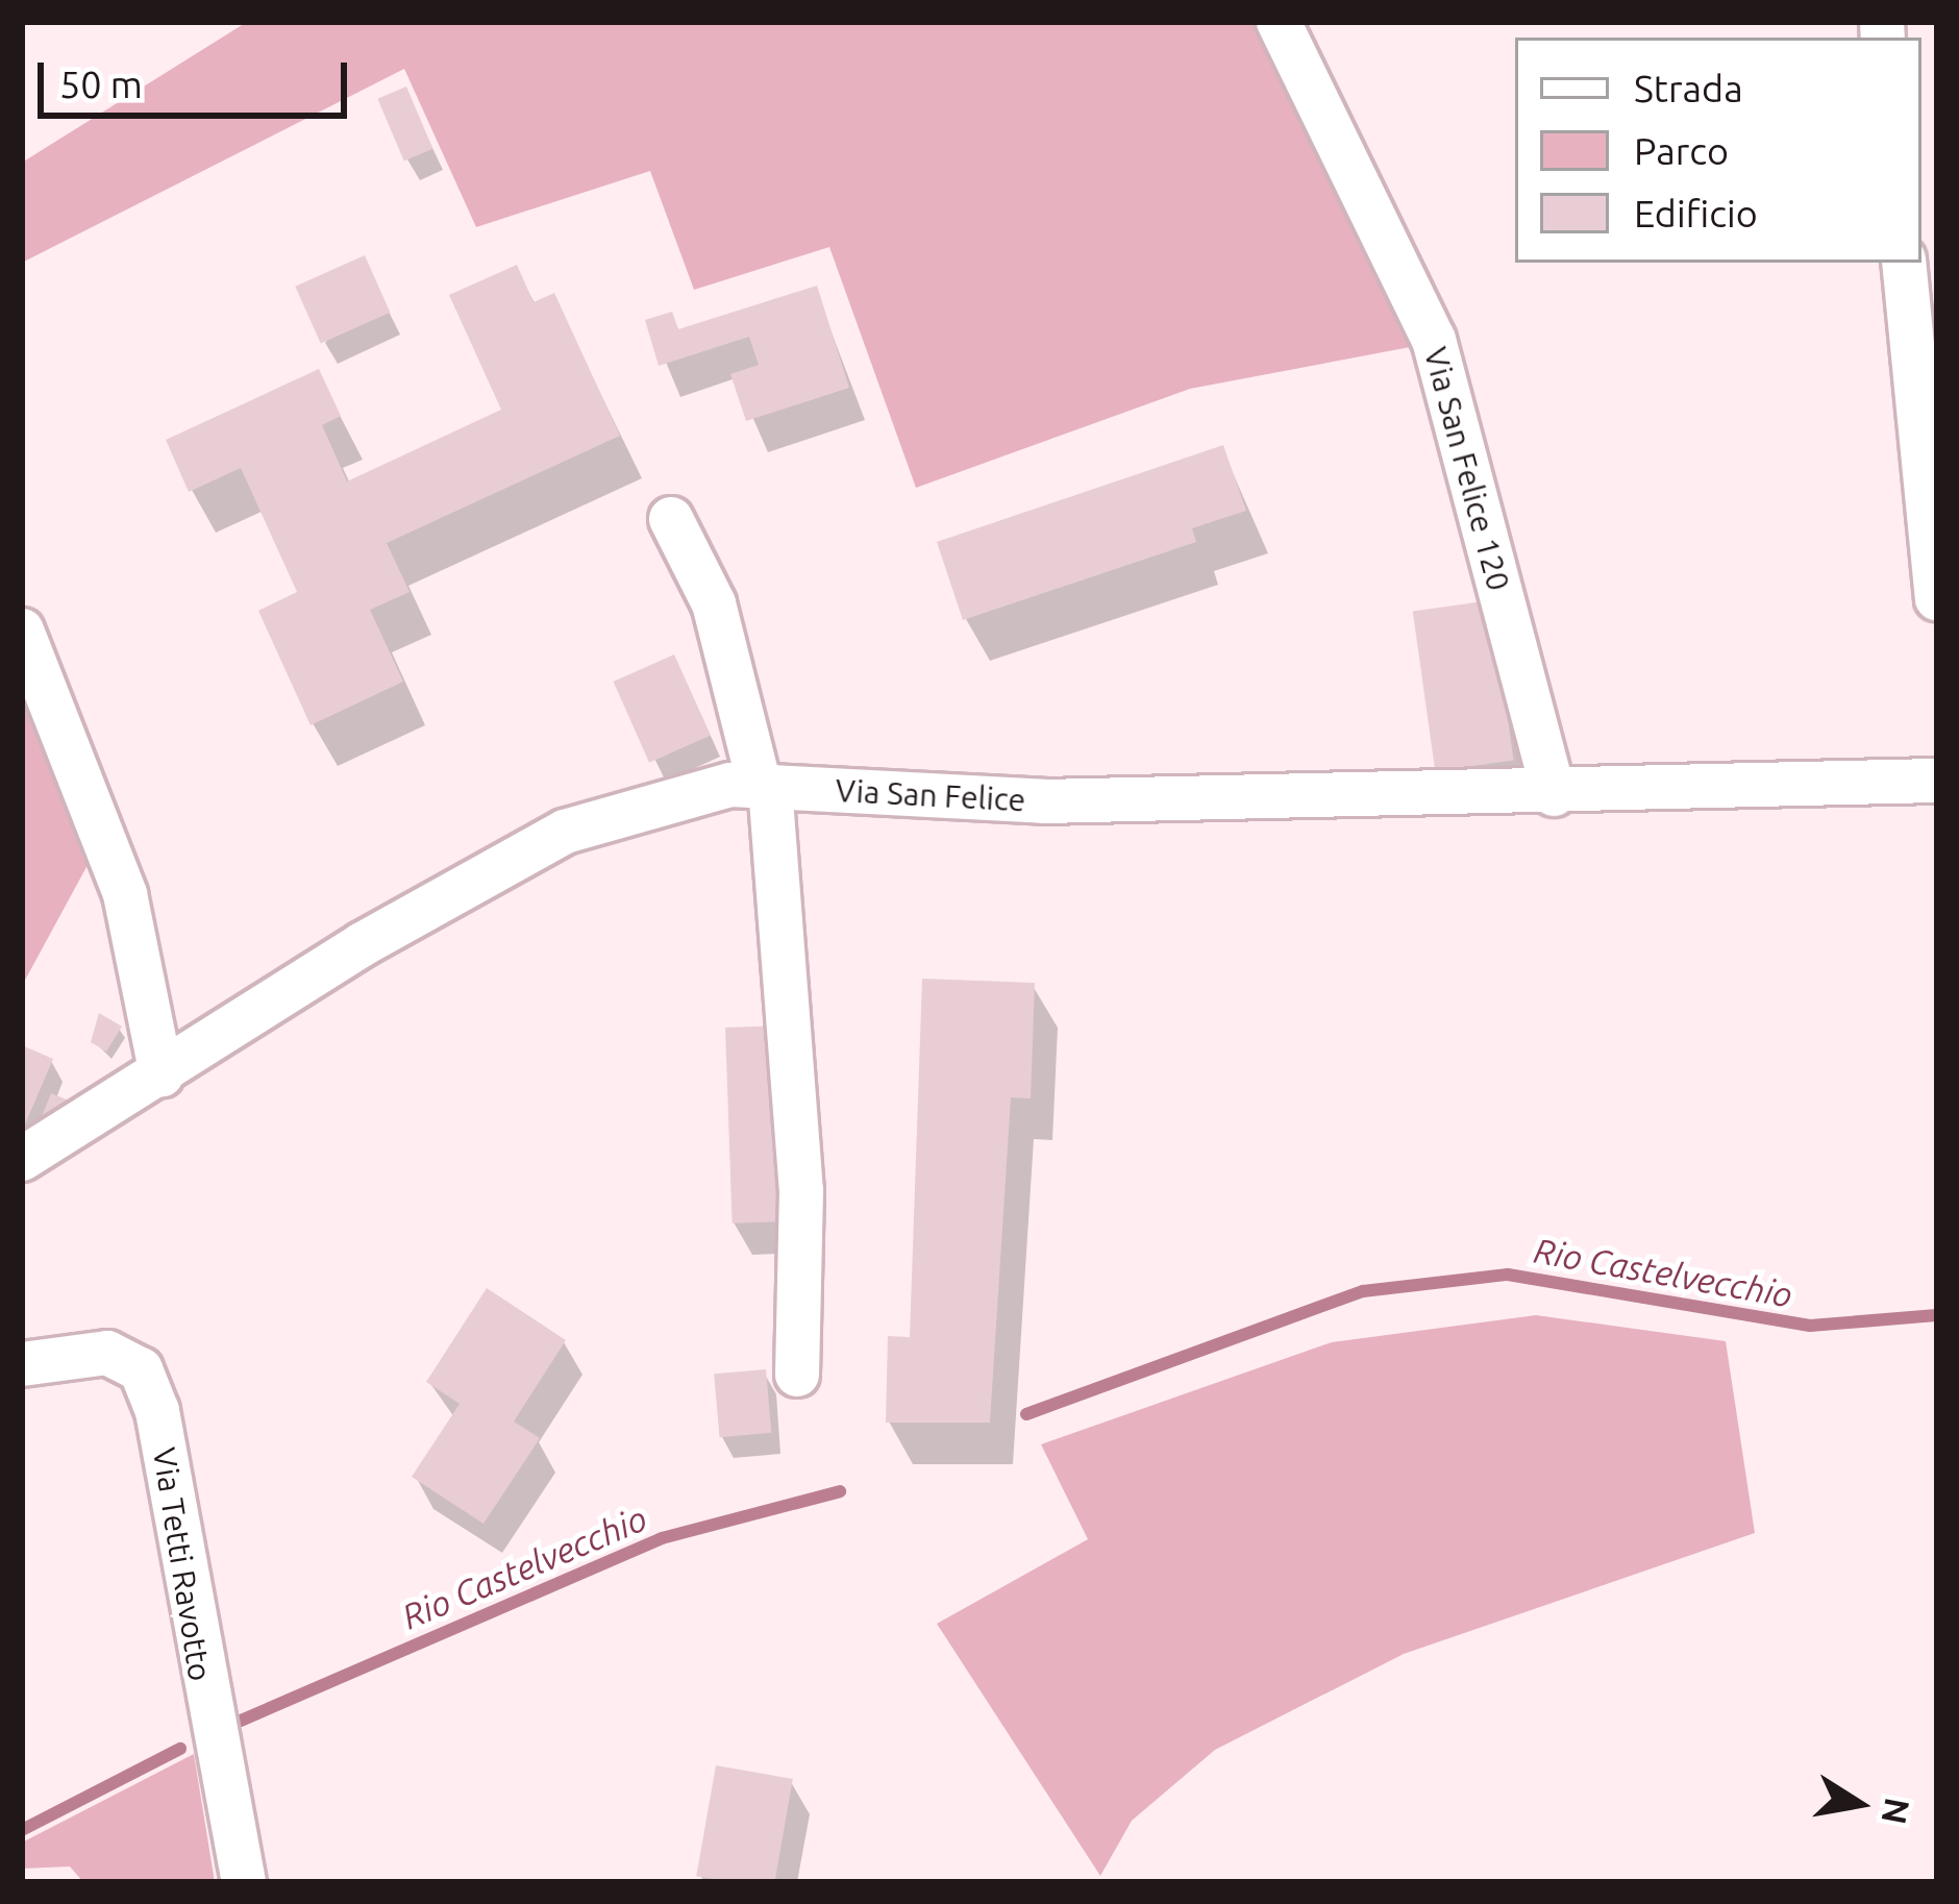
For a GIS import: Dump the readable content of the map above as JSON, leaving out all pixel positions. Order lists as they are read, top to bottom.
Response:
{
  "streets": {
    "street": ["Via San Felice 120", "Via San Felice", "Via Tetti Ravotto"]
  },
  "crossings": [
    ["Via San Felice 120", "Via San Felice"]
  ],
  "water": ["Rio Castelvecchio"],
  "legend": ["Strada", "Parco", "Edificio"],
  "scale_bar": "50 m",
  "north": "right"
}
